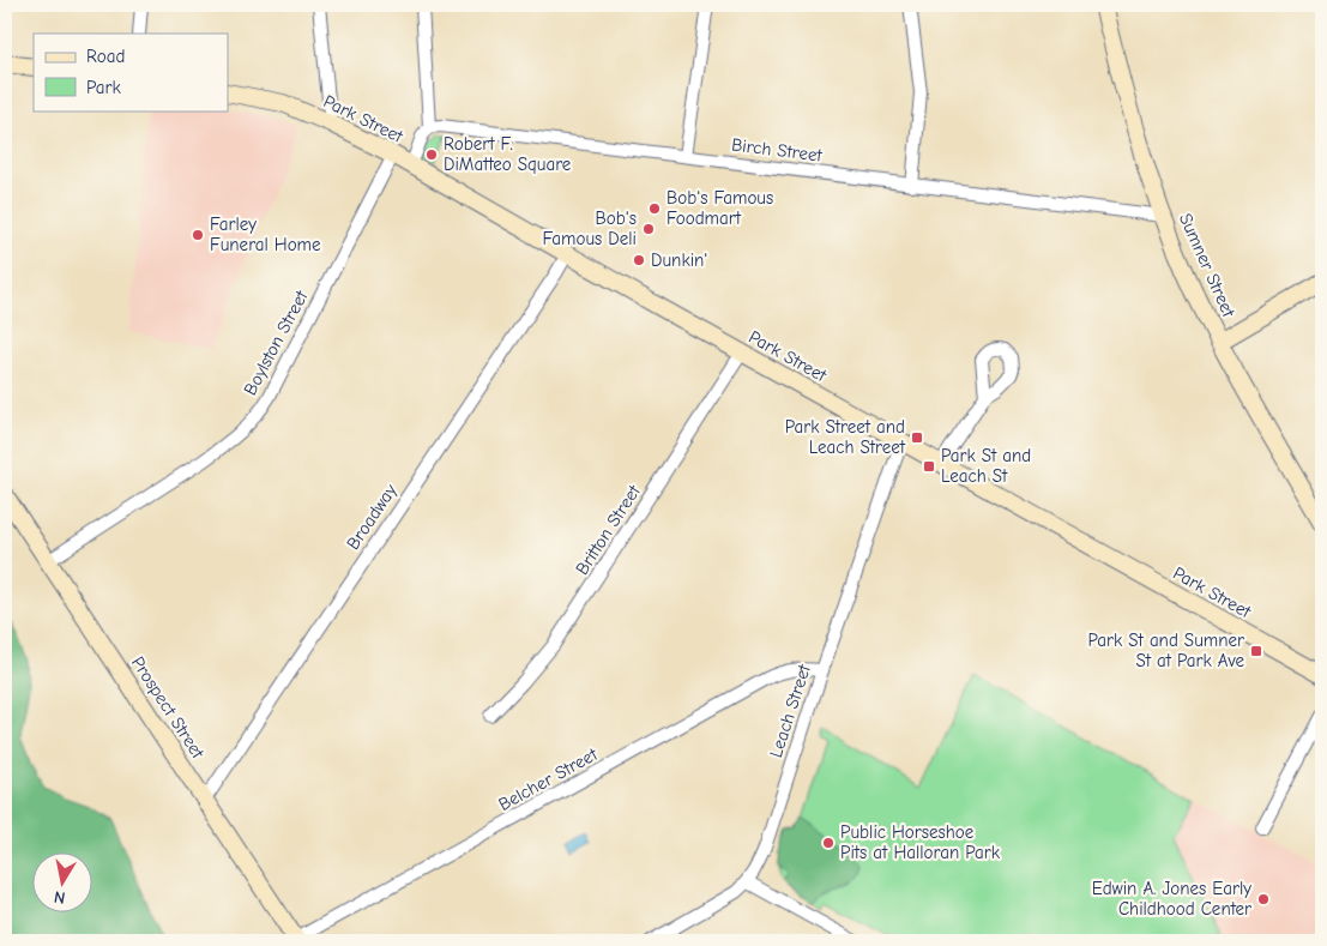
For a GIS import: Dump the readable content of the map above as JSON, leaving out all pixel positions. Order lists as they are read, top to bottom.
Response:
{
  "streets": {
    "main road": ["Park Street", "Sumner Street", "Prospect Street"],
    "street": [
      "Birch Street",
      "Boylston Street",
      "Broadway",
      "Britton Street",
      "Leach Street",
      "Belcher Street"
    ]
  },
  "crossings": [
    ["Park Street", "Boylston Street"],
    ["Park Street", "Broadway"],
    ["Park Street", "Britton Street"],
    ["Park Street", "Leach Street"],
    ["Birch Street", "Sumner Street"],
    ["Boylston Street", "Prospect Street"],
    ["Broadway", "Prospect Street"],
    ["Prospect Street", "Belcher Street"],
    ["Leach Street", "Belcher Street"]
  ],
  "places": {
    "other": [
      "Robert F. DiMatteo Square",
      "Bob's Famous Foodmart",
      "Bob's Famous Deli",
      "Farley Funeral Home",
      "Dunkin'",
      "Public Horseshoe Pits at Halloran Park",
      "Edwin A. Jones Early Childhood Center"
    ],
    "transit": ["Park Street and Leach Street", "Park St and Leach St", "Park St and Sumner St at Park Ave"]
  },
  "legend": ["Road", "Park"],
  "north": "bottom"
}
